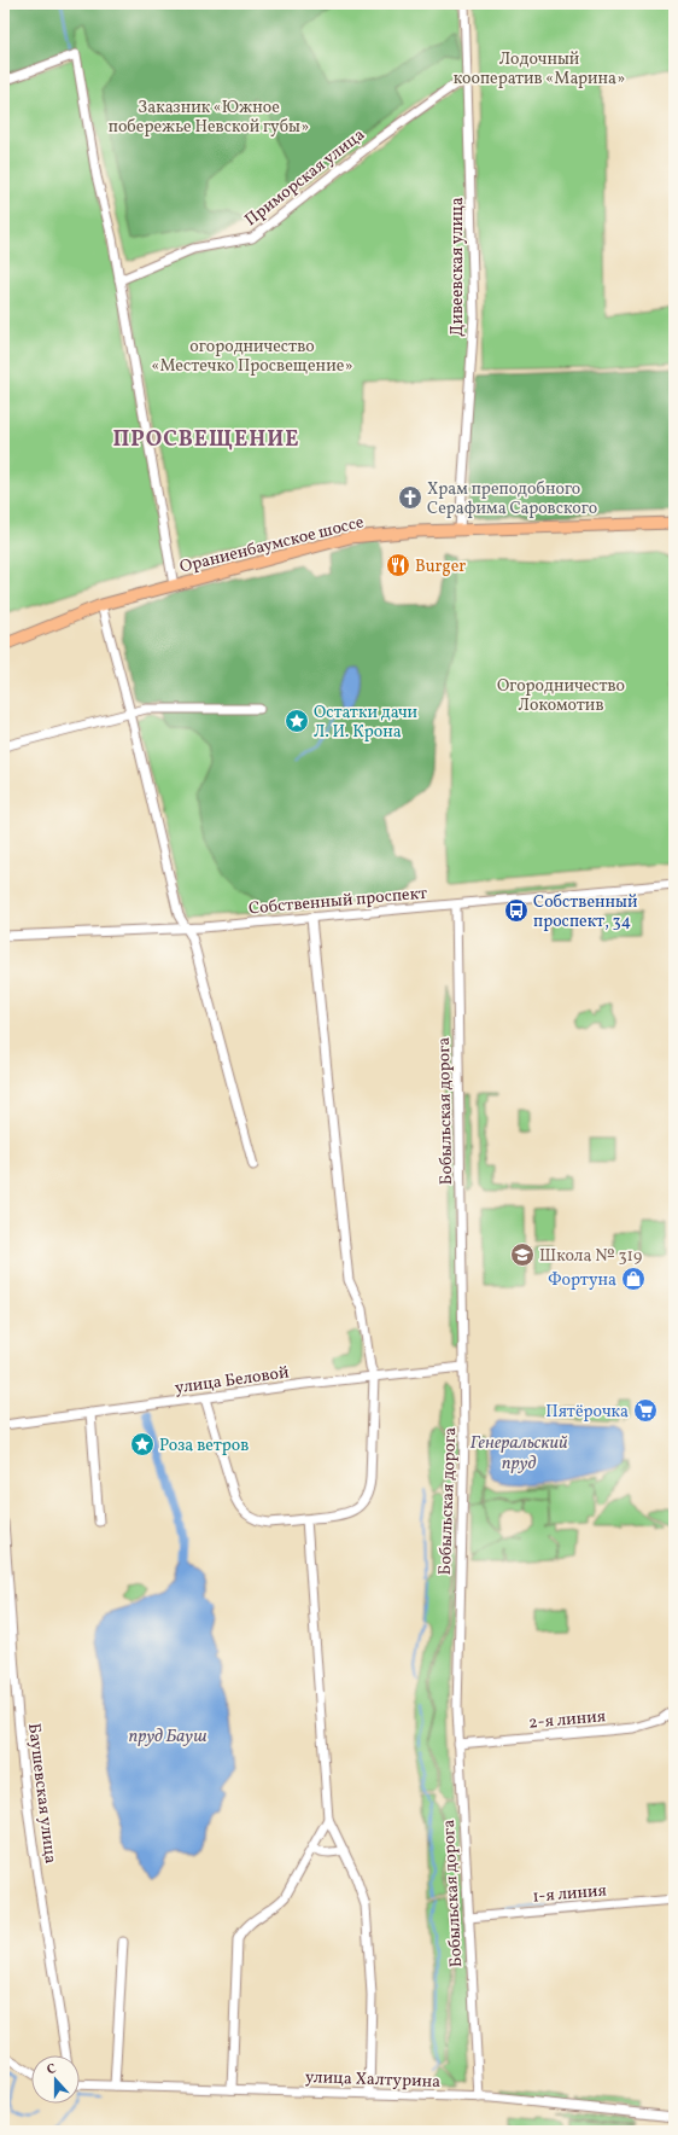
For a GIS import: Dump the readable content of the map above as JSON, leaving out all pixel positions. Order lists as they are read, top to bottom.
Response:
{
  "streets": {
    "main road": ["Ораниенбаумское шоссе"],
    "street": [
      "Приморская улица",
      "Дивеевская улица",
      "Собственный проспект",
      "Бобыльская дорога",
      "улица Беловой",
      "2-я линия",
      "Баушевская улица",
      "1-я линия",
      "улица Халтурина"
    ]
  },
  "crossings": [
    ["Приморская улица", "Дивеевская улица"],
    ["Дивеевская улица", "Ораниенбаумское шоссе"],
    ["Собственный проспект", "Бобыльская дорога"],
    ["Бобыльская дорога", "улица Беловой"],
    ["Бобыльская дорога", "2-я линия"],
    ["Бобыльская дорога", "1-я линия"],
    ["Бобыльская дорога", "улица Халтурина"]
  ],
  "districts": ["ПРОСВЕЩЕНИЕ"],
  "water": ["Генеральский пруд", "пруд Бауш"],
  "parks": [
    "Лодочный кооператив «Марина»",
    "Заказник «Южное побережье Невской губы»",
    "огородничество «Местечко Просвещение»",
    "Огородничество Локомотив"
  ],
  "places": {
    "church": ["Храм преподобного Серафима Саровского"],
    "restaurant": ["Burger"],
    "place": ["Остатки дачи Л. И. Крона", "Роза ветров"],
    "bus stop": ["Собственный проспект, 34"],
    "school or university": ["Школа № 319"],
    "shop": ["Фортуна"],
    "supermarket": ["Пятёрочка"]
  },
  "north": "top"
}
